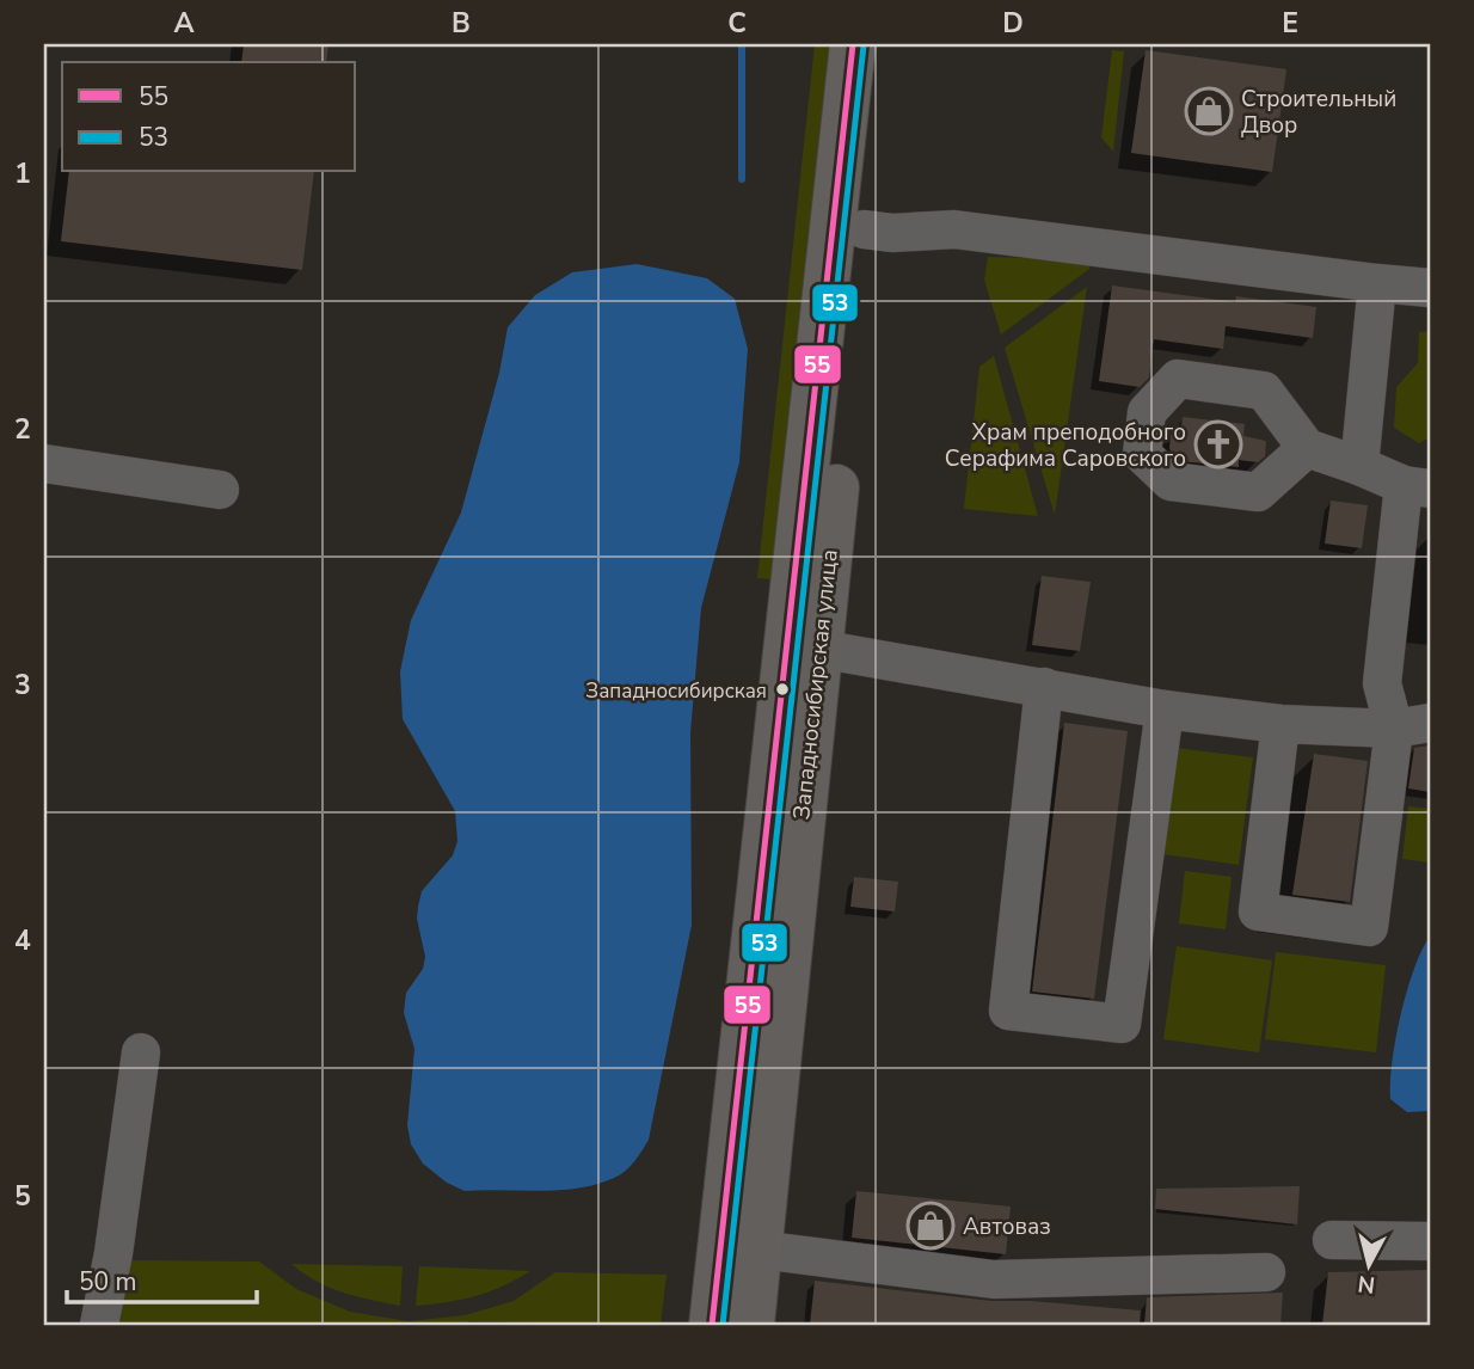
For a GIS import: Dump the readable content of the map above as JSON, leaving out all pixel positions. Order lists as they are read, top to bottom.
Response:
{
  "streets": {
    "main road": ["Западносибирская улица"]
  },
  "places": {
    "shop": ["Строительный Двор", "Автоваз"],
    "church": ["Храм преподобного Серафима Саровского"],
    "other": ["Западносибирская"]
  },
  "lines": ["transit line 55", "transit line 53"],
  "legend": ["55", "53"],
  "scale_bar": "50 m",
  "north": "bottom",
  "grid": {
    "columns": [
      "A",
      "B",
      "C",
      "D",
      "E"
    ],
    "rows": [
      "1",
      "2",
      "3",
      "4",
      "5"
    ]
  }
}
